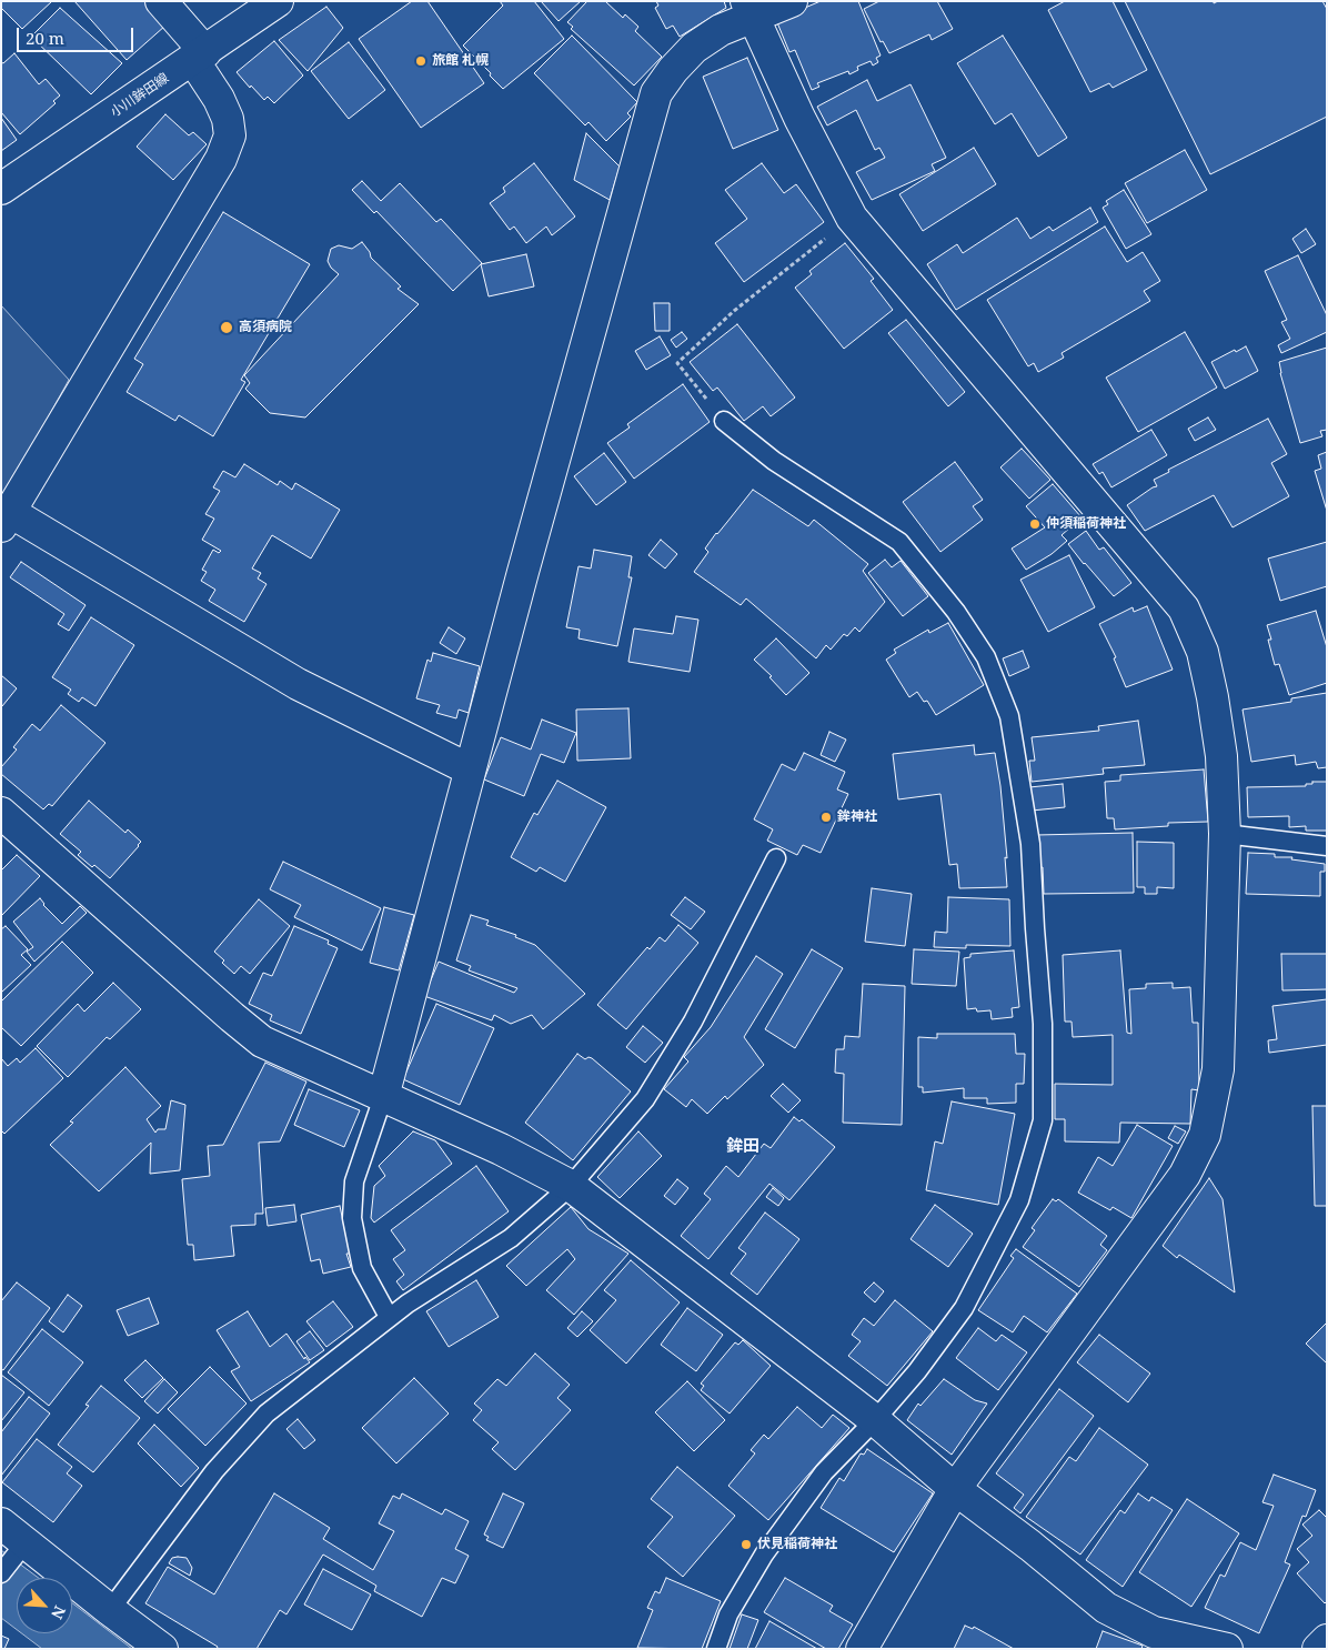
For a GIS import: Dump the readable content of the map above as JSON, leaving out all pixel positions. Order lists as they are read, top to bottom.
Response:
{
  "streets": {
    "street": ["小川鉾田線"]
  },
  "districts": ["鉾田"],
  "places": [
    "旅館 札幌",
    "高須病院",
    "仲須稲荷神社",
    "鉾神社",
    "伏見稲荷神社"
  ],
  "scale_bar": "20 m",
  "north": "bottom right"
}
